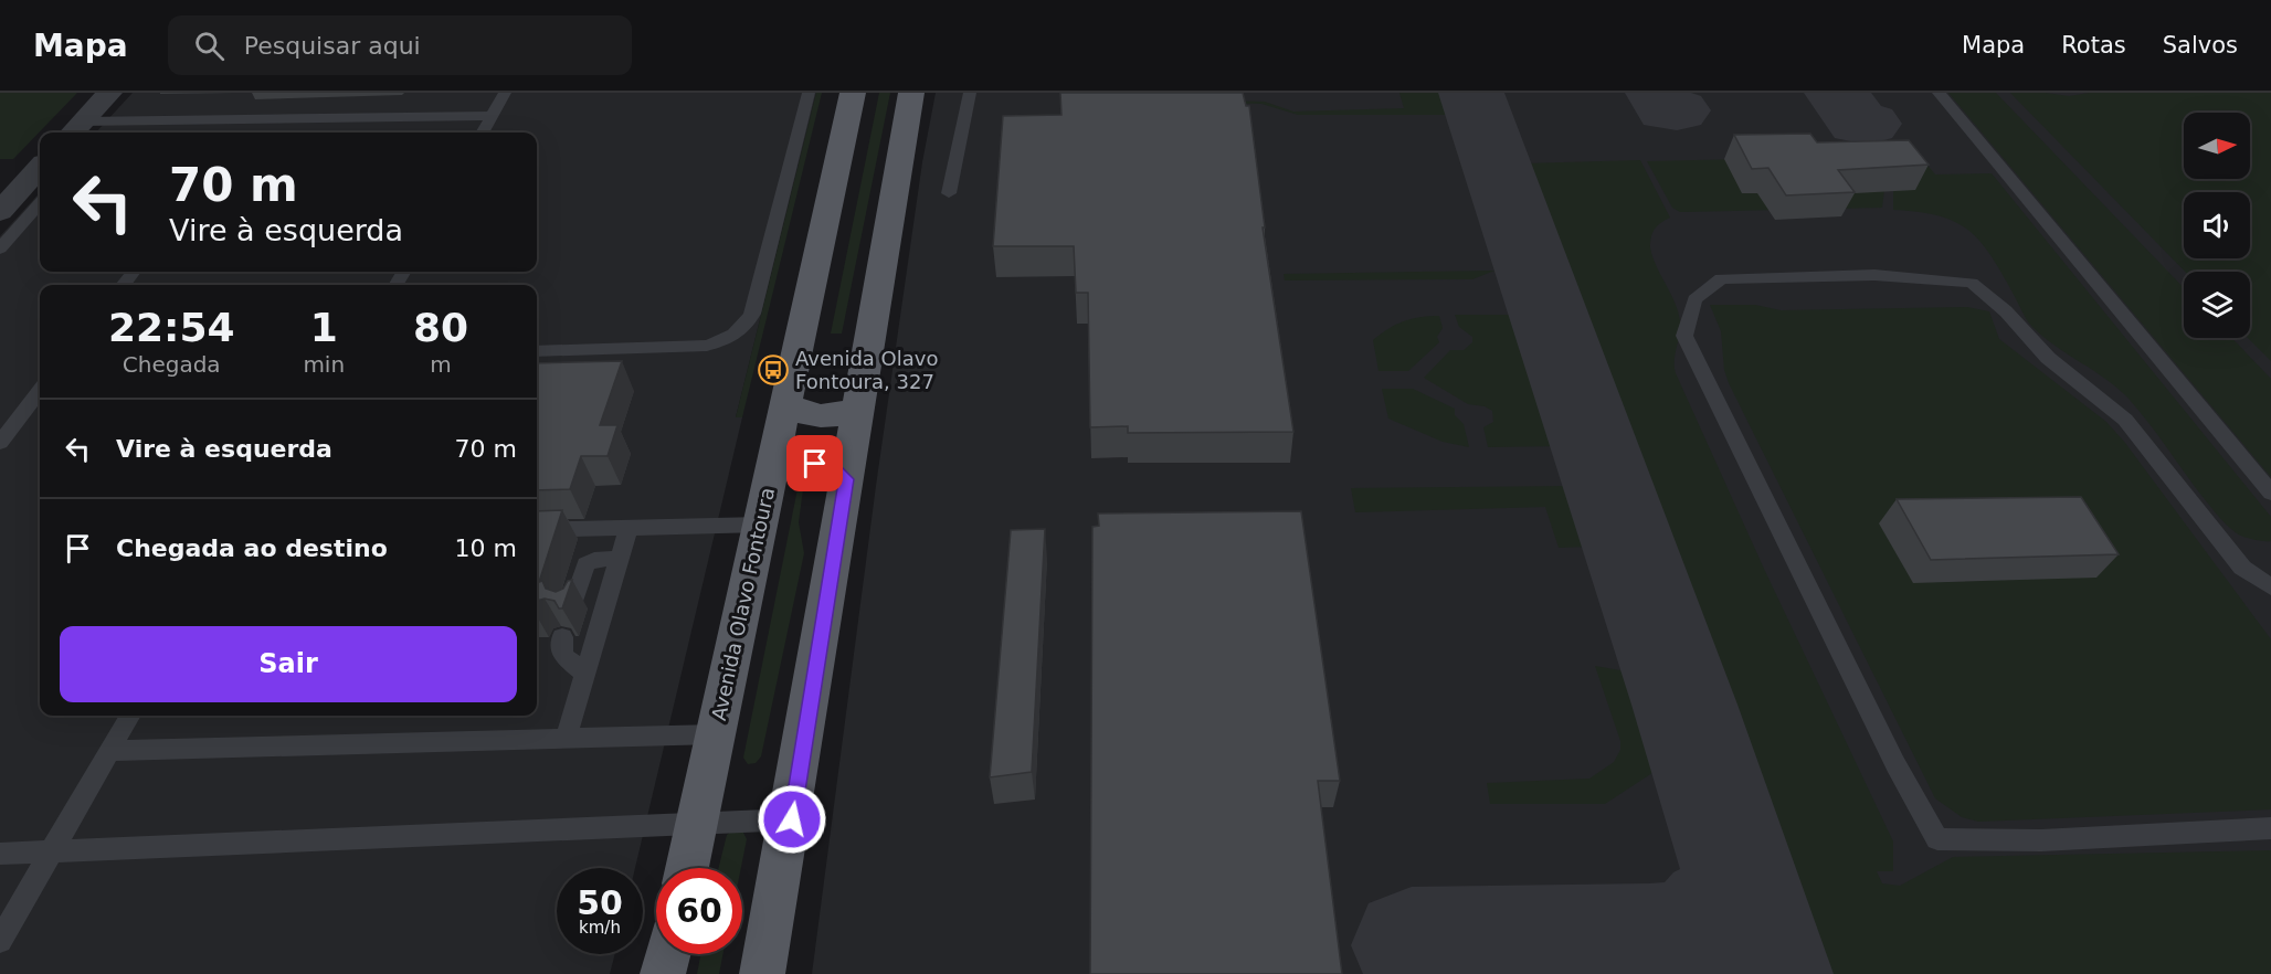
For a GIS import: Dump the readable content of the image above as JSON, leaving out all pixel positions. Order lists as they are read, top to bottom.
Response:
{
  "streets": {
    "main road": ["Avenida Olavo Fontoura"]
  },
  "places": {
    "bus stop": ["Avenida Olavo Fontoura, 327"]
  },
  "north": "right",
  "page": {
    "header": "Mapa",
    "search": "Pesquisar aqui",
    "nav": ["Mapa", "Rotas", "Salvos"],
    "turn": ["70 m", "Vire à esquerda"],
    "eta": [
      "22:54",
      "Chegada",
      "1",
      "min",
      "80",
      "m"
    ],
    "list": [
      {
        "name": "Vire à esquerda",
        "value": "70 m"
      },
      {
        "name": "Chegada ao destino",
        "value": "10 m"
      }
    ],
    "buttons": "Sair",
    "speed": "50 km/h",
    "limit": "60"
  }
}
